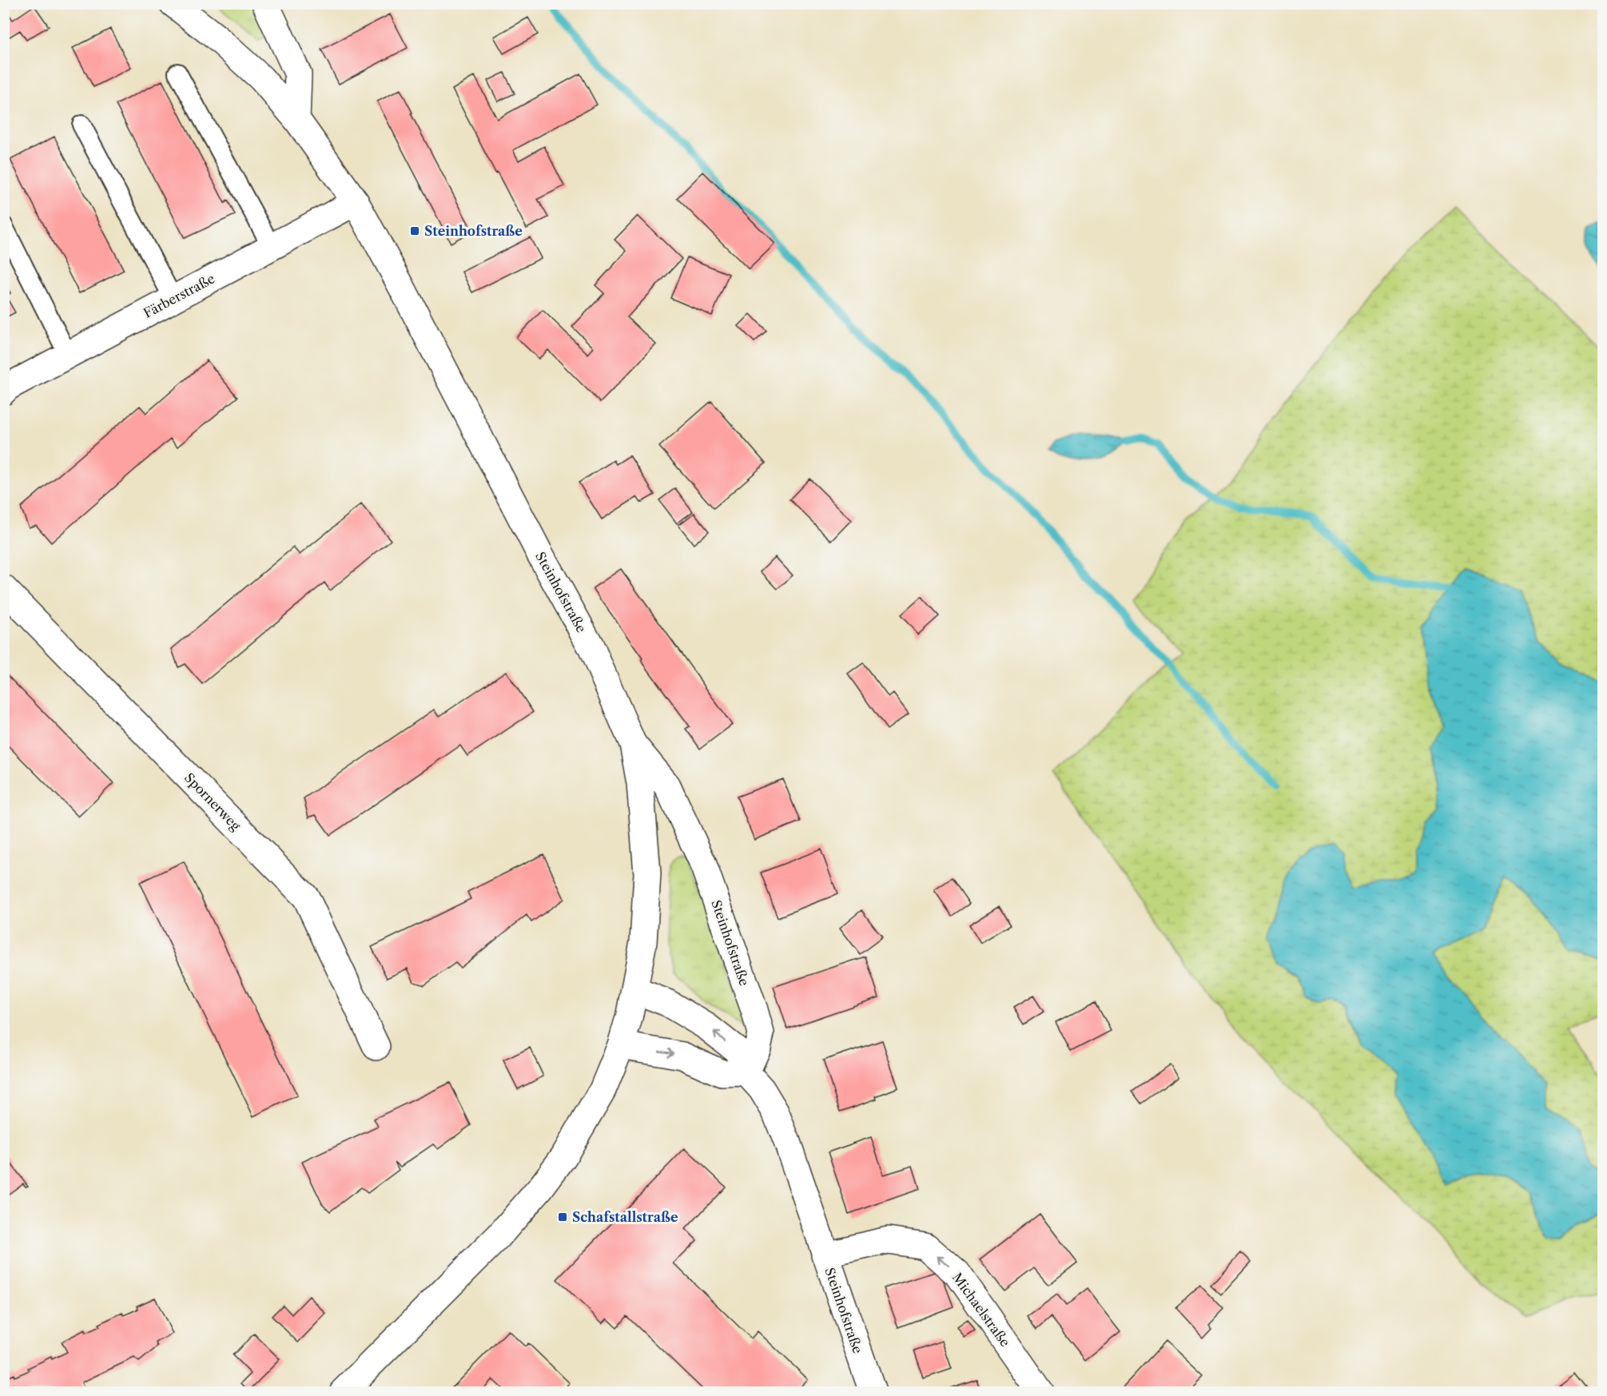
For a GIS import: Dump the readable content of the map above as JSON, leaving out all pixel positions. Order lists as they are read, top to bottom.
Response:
{
  "streets": {
    "street": [
      "Färberstraße",
      "Steinhofstraße",
      "Spornerweg",
      "Michaelstraße"
    ]
  },
  "crossings": [
    ["Färberstraße", "Steinhofstraße"],
    ["Steinhofstraße", "Michaelstraße"]
  ],
  "one_way": ["Michaelstraße"],
  "places": {
    "transit": ["Steinhofstraße", "Schafstallstraße"]
  }
}
